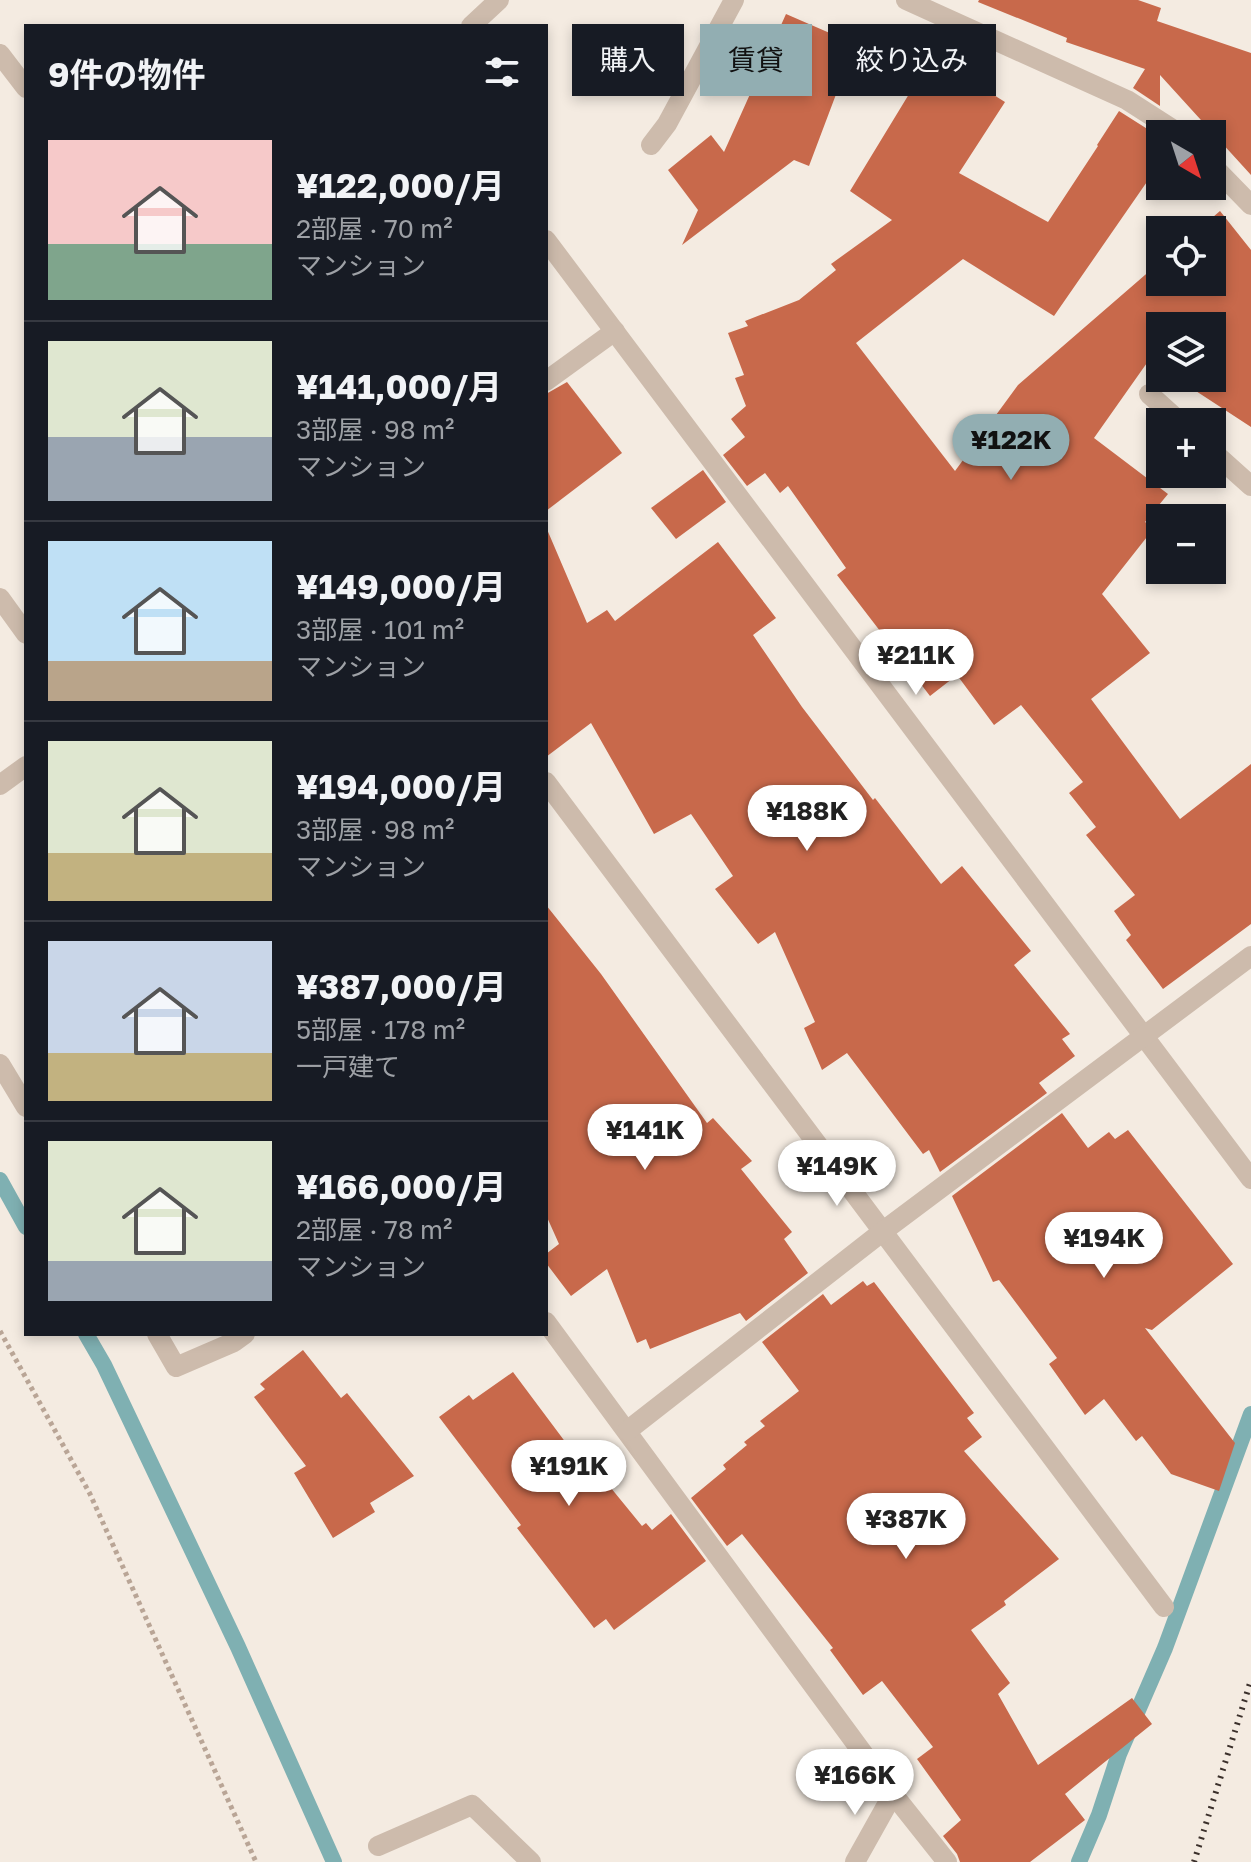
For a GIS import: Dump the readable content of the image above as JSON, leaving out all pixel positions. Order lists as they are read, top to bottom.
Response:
{
  "north": "bottom right",
  "page": {
    "chip": ["購入", "賃貸", "絞り込み"],
    "heading": "9件の物件",
    "map_buttons": ["+", "−"],
    "list": [
      {
        "name": "¥122,000/月",
        "note": "2部屋 · 70 m² · マンション"
      },
      {
        "name": "¥141,000/月",
        "note": "3部屋 · 98 m² · マンション"
      },
      {
        "name": "¥149,000/月",
        "note": "3部屋 · 101 m² · マンション"
      },
      {
        "name": "¥194,000/月",
        "note": "3部屋 · 98 m² · マンション"
      },
      {
        "name": "¥387,000/月",
        "note": "5部屋 · 178 m² · 一戸建て"
      },
      {
        "name": "¥166,000/月",
        "note": "2部屋 · 78 m² · マンション"
      }
    ],
    "price": [
      "¥122K",
      "¥211K",
      "¥188K",
      "¥141K",
      "¥149K",
      "¥194K",
      "¥191K",
      "¥387K",
      "¥166K"
    ]
  }
}
